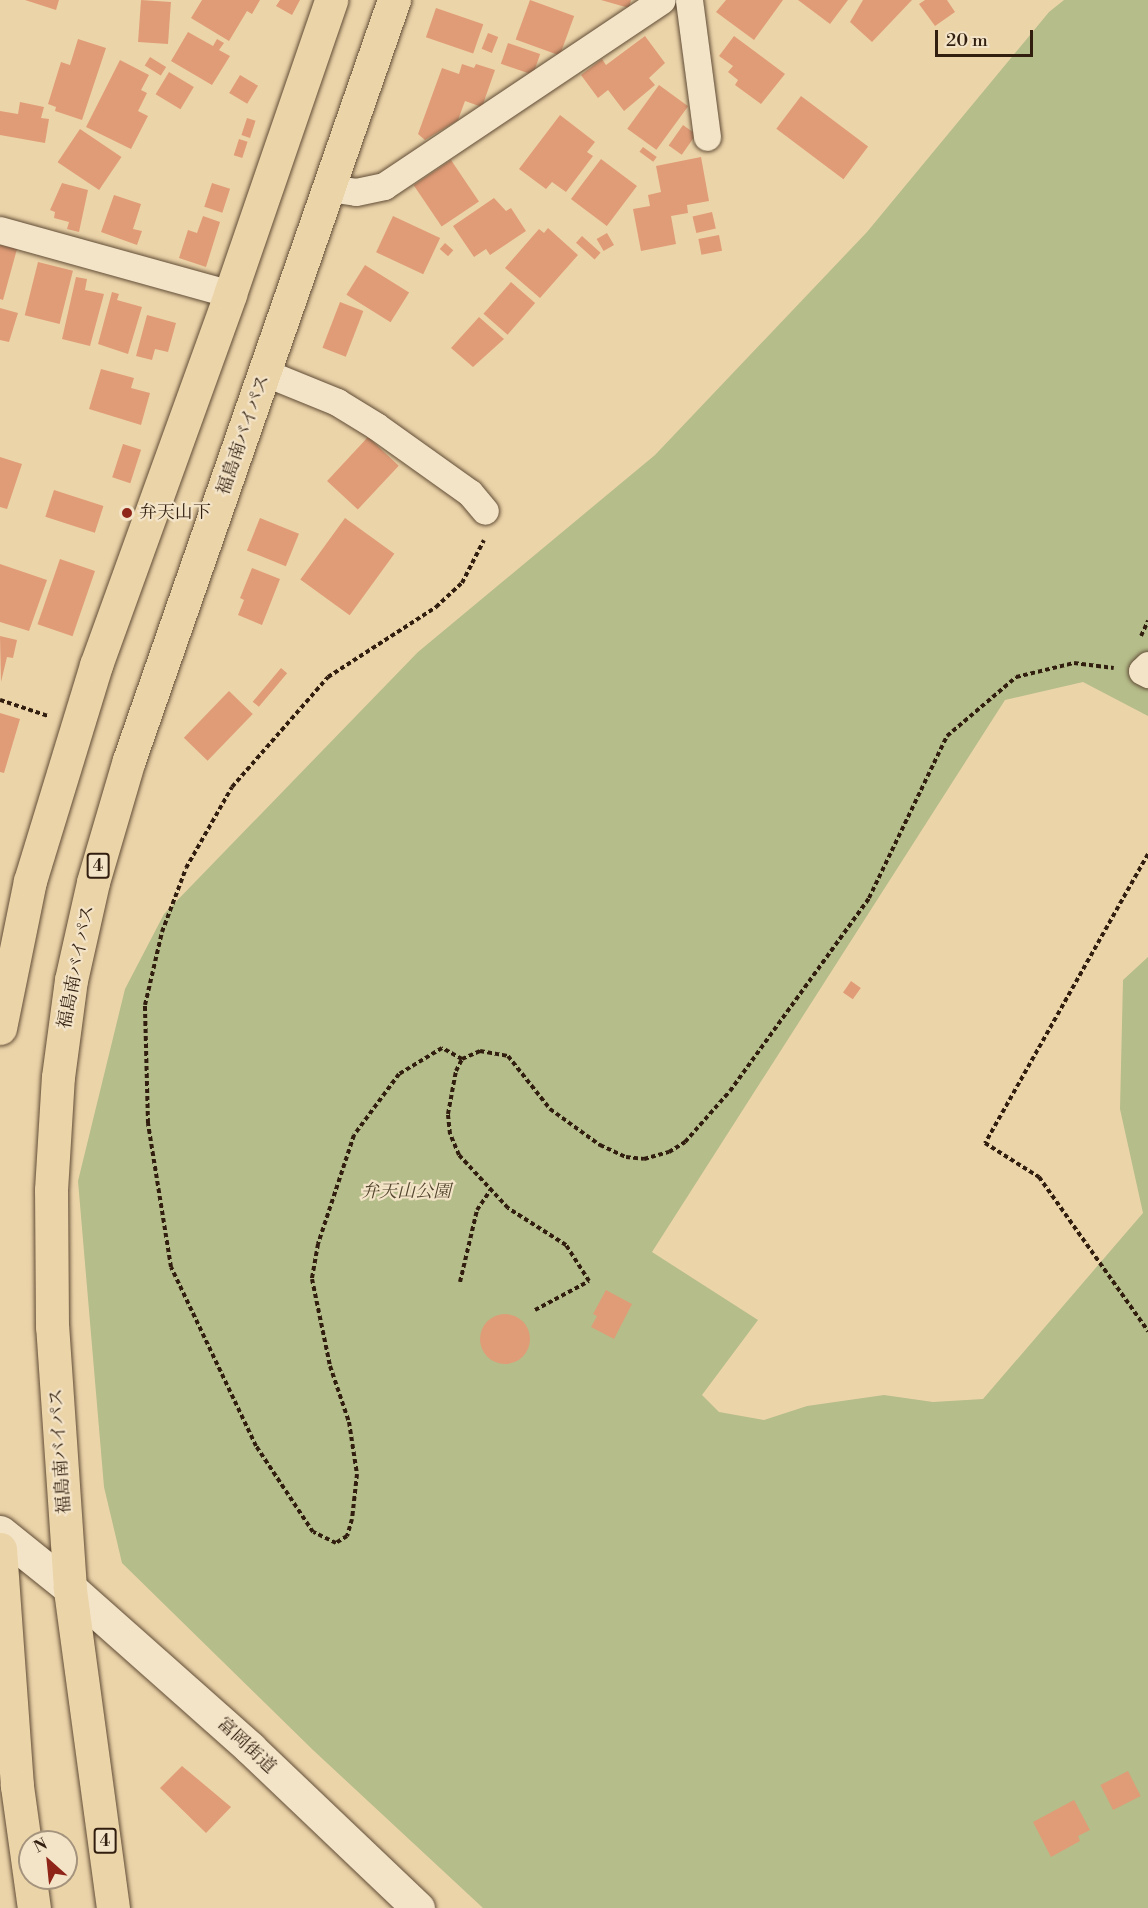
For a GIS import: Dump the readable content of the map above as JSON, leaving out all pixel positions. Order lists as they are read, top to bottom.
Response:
{
  "streets": {
    "highway": ["福島南バイパス", "4"],
    "street": ["富岡街道"]
  },
  "crossings": [
    ["福島南バイパス", "富岡街道"]
  ],
  "parks": ["弁天山公園"],
  "places": ["弁天山下"],
  "scale_bar": "20 m",
  "north": "top left"
}
